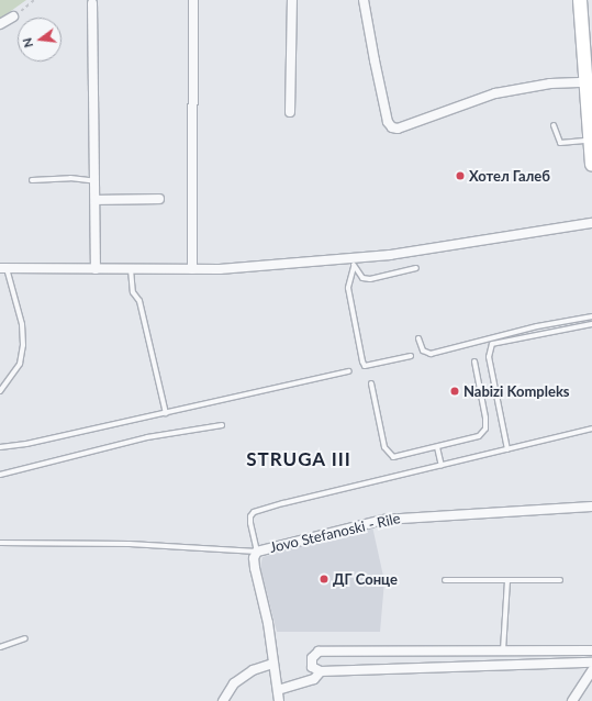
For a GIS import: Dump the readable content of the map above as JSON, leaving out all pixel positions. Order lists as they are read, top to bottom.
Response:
{
  "streets": {
    "street": ["Jovo Stefanoski - Rile"]
  },
  "districts": ["STRUGA III"],
  "places": ["Хотел Галеб", "Nabizi Kompleks", "ДГ Сонце"],
  "north": "left"
}
